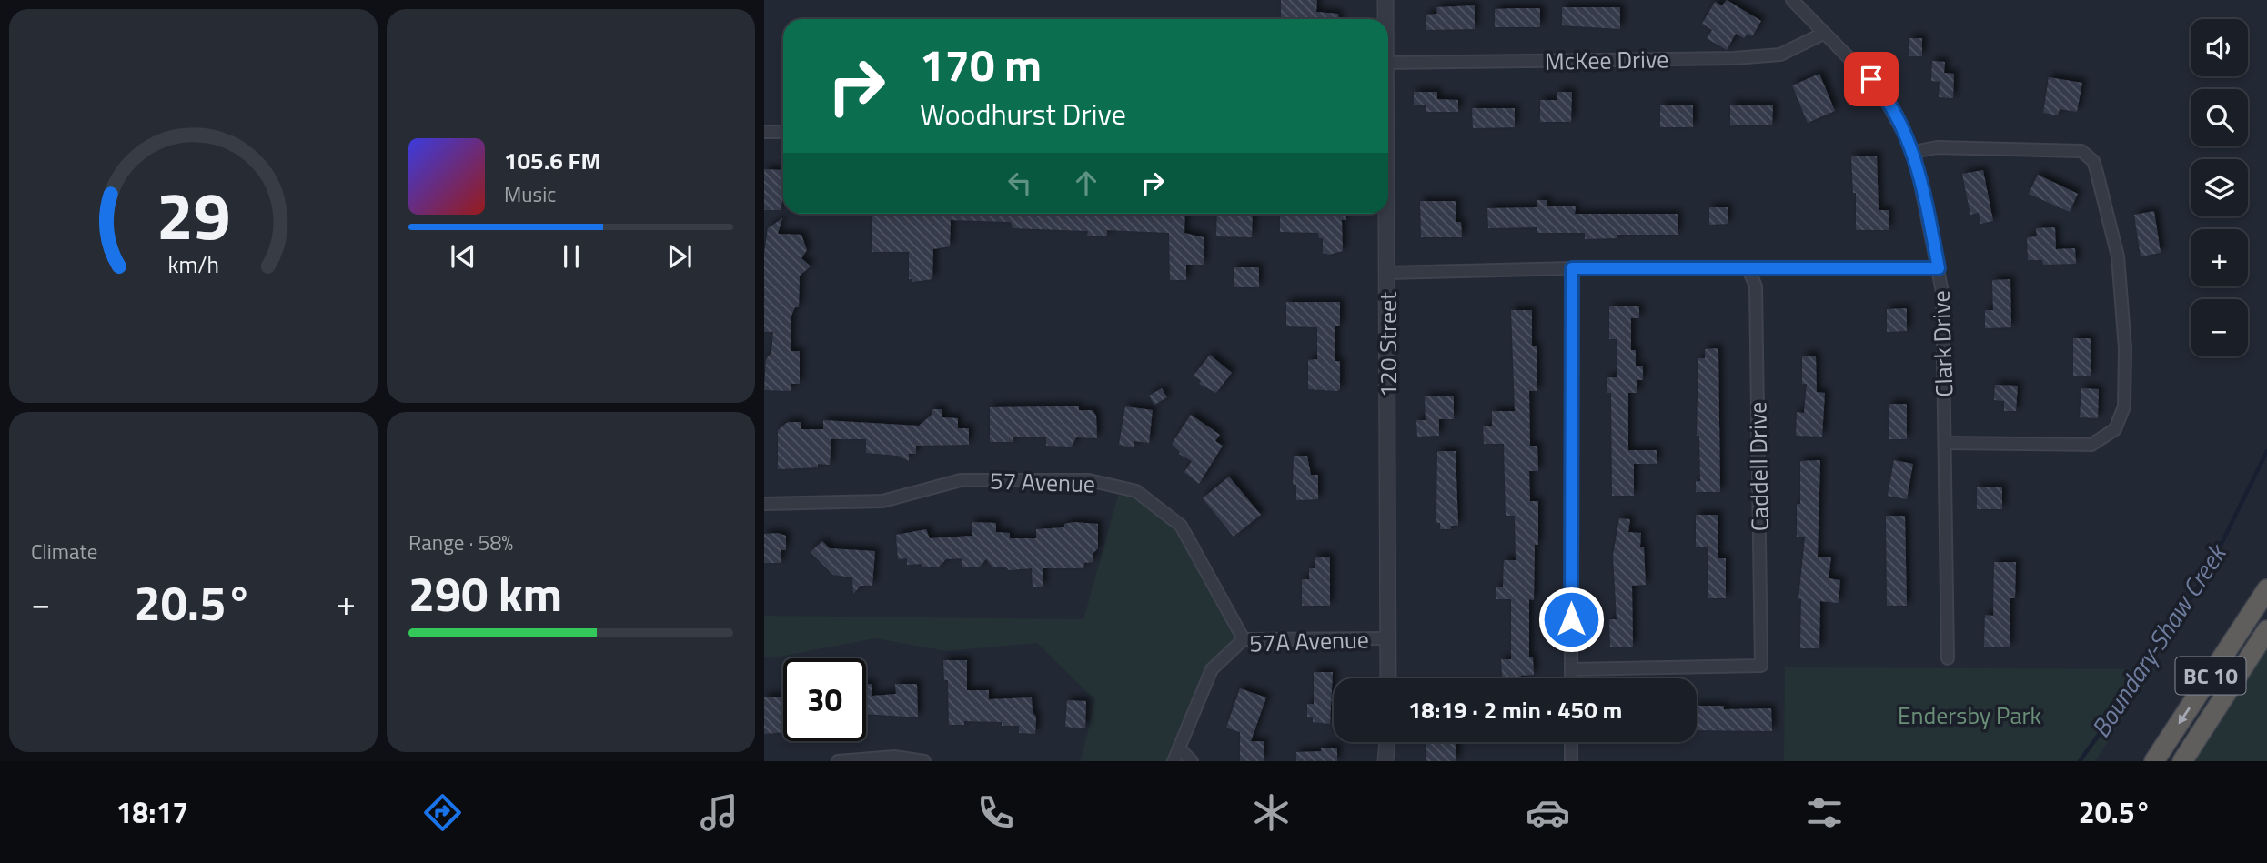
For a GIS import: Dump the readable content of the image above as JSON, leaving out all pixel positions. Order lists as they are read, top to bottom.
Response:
{
  "streets": {
    "highway": ["BC 10"],
    "street": [
      "McKee Drive",
      "Clark Drive",
      "120 Street",
      "Caddell Drive",
      "57 Avenue",
      "57A Avenue"
    ]
  },
  "crossings": [
    ["McKee Drive", "Clark Drive"],
    ["120 Street", "57A Avenue"],
    ["57 Avenue", "57A Avenue"]
  ],
  "water": ["Boundary-Shaw Creek"],
  "parks": ["Endersby Park"],
  "page": {
    "map_buttons": ["+", "−"],
    "turn": ["170 m", "Woodhurst Drive"],
    "song": ["105.6 FM", "Music"],
    "tile": [
      "Climate",
      ["Range · 58%", "290 km"]
    ],
    "heat": ["−", "20.5°", "+"],
    "limit": "30",
    "trip": "18:19 · 2 min · 450 m",
    "tabs": ["18:17", "20.5°"],
    "gauge": ["29", "km/h"]
  }
}
